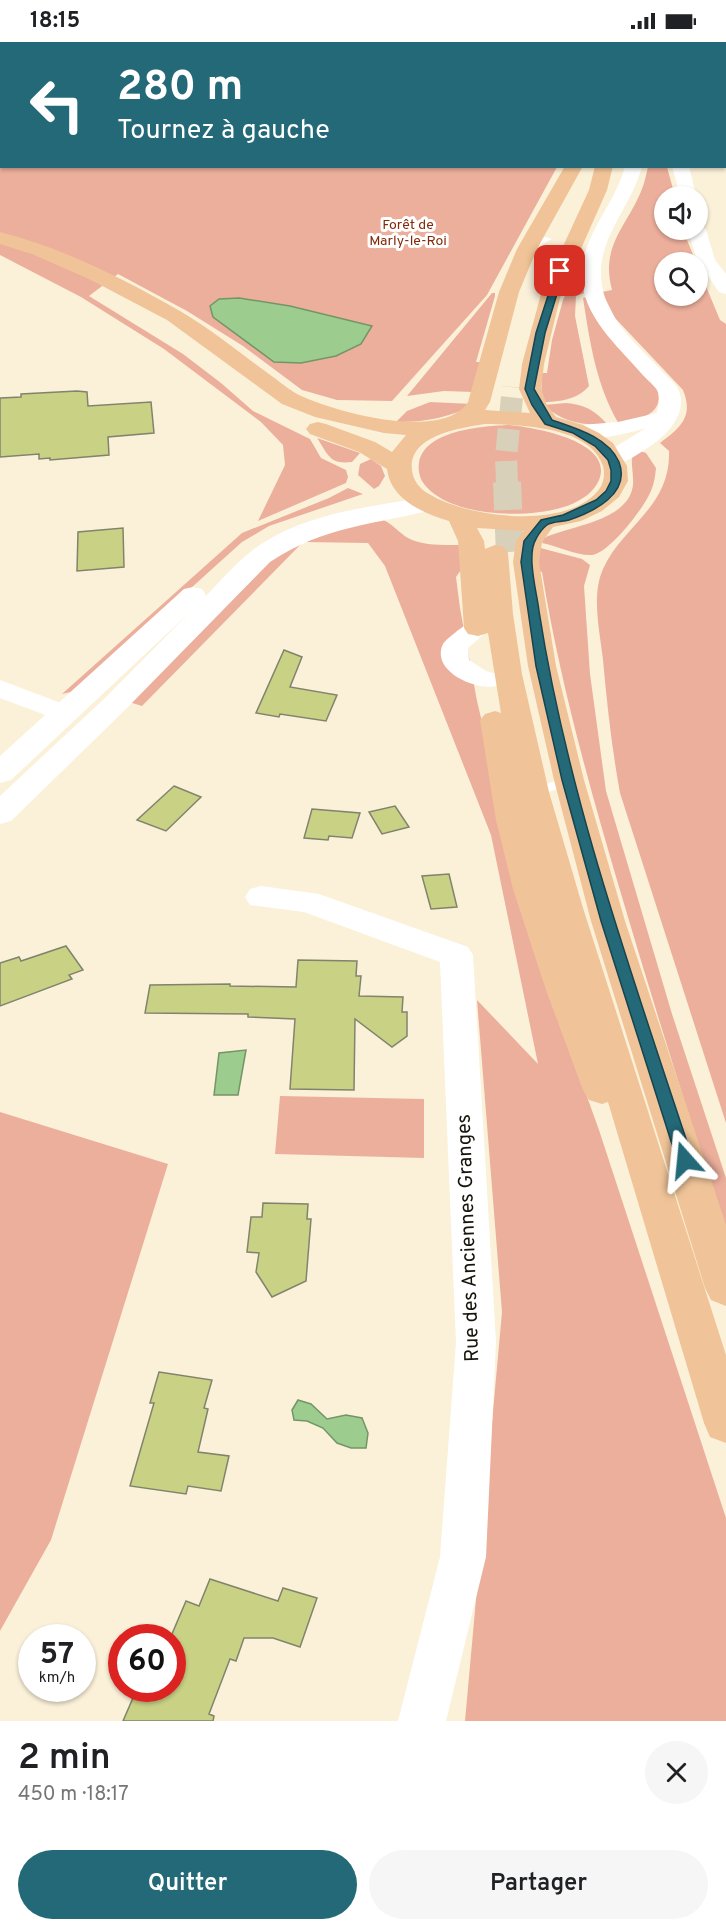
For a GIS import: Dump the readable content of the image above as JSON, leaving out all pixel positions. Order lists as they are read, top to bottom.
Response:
{
  "streets": {
    "street": ["Rue des Anciennes Granges"]
  },
  "parks": ["Forêt de Marly-le-Roi"],
  "page": {
    "status": "18:15",
    "turn": ["280 m", "Tournez à gauche"],
    "speed": "57 km/h",
    "limit": "60",
    "heading": ["2 min", "450 m · 18:17"],
    "buttons": ["Quitter", "Partager"]
  }
}
